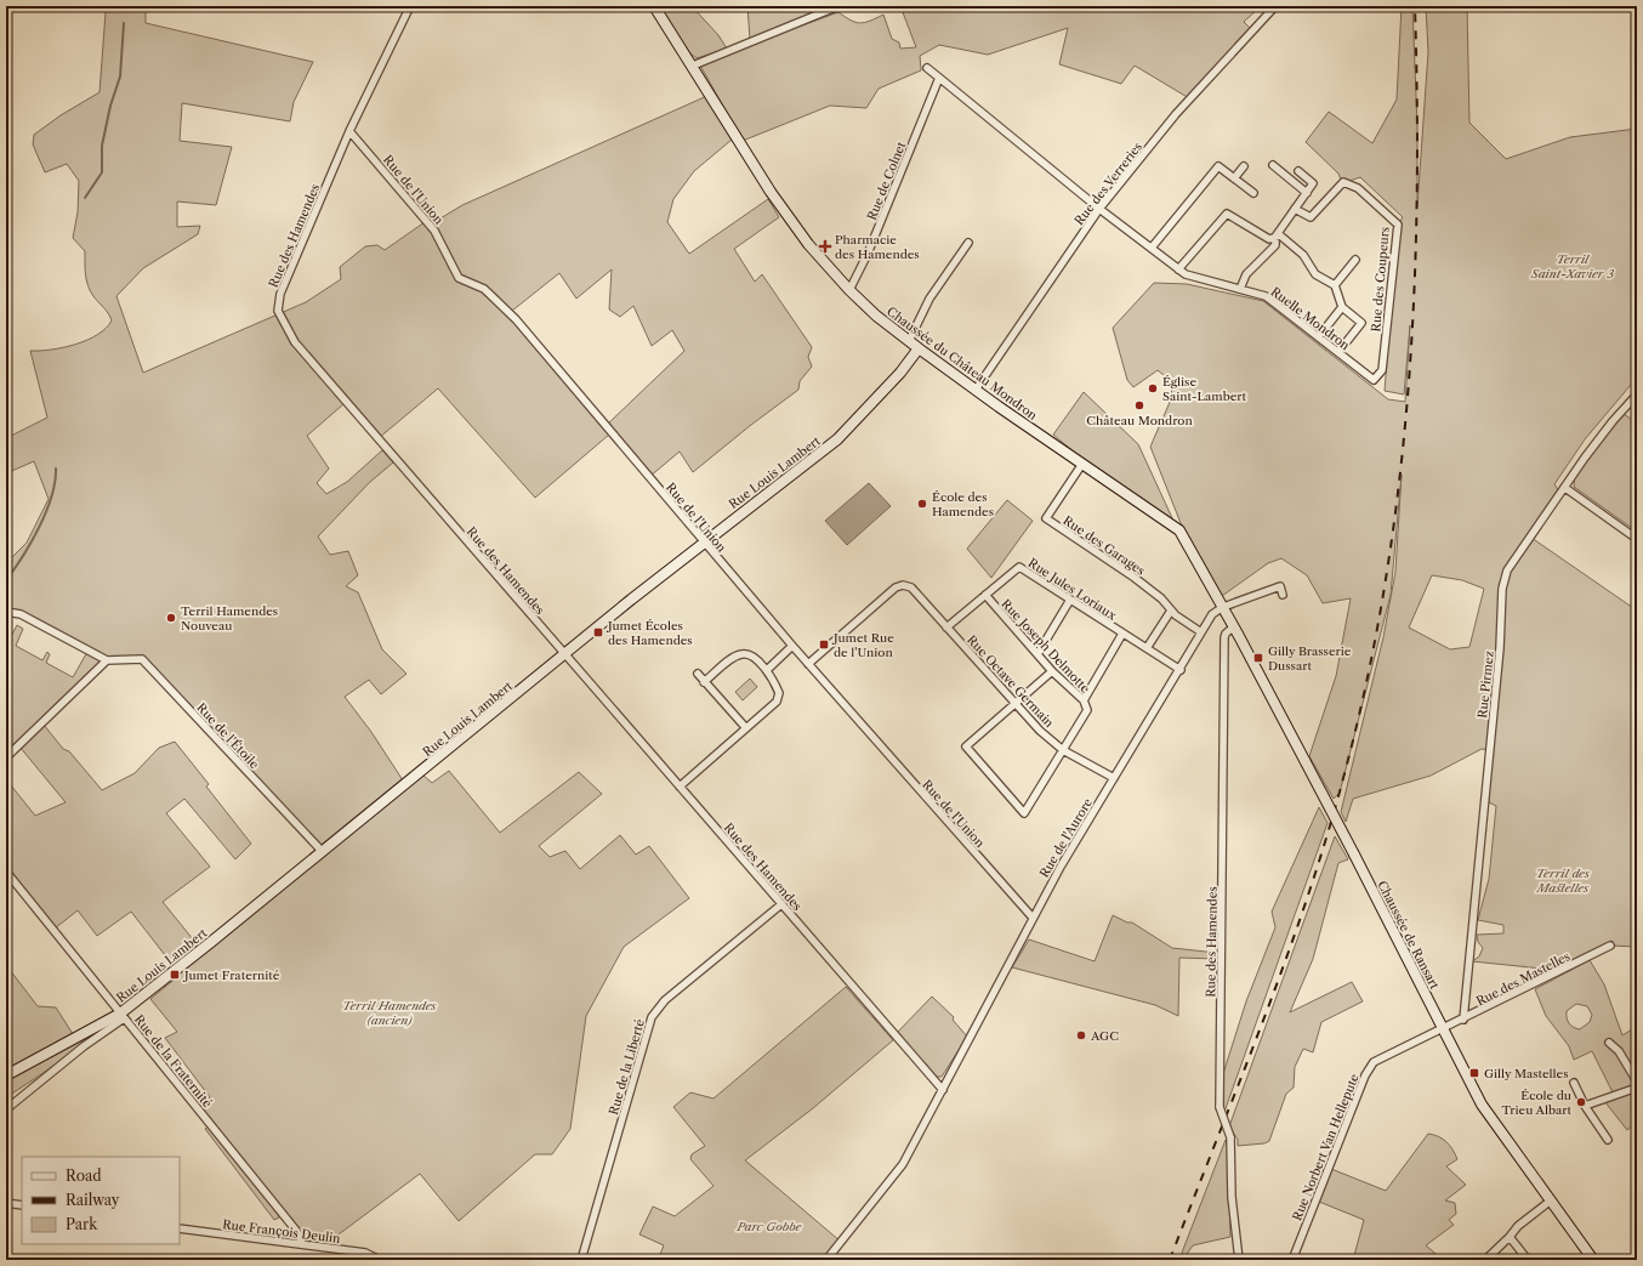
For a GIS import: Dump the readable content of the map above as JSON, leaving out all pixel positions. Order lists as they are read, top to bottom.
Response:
{
  "streets": {
    "main road": ["Chaussée du Château Mondron", "Rue Louis Lambert", "Chaussée de Ransart"],
    "street": [
      "Rue de Colnet",
      "Rue des Verreries",
      "Rue de l'Union",
      "Rue des Hamendes",
      "Rue des Coupeurs",
      "Ruelle Mondron",
      "Rue des Garages",
      "Rue Jules Loriaux",
      "Rue Joseph Delmotte",
      "Rue Octave Germain",
      "Rue Pirmez",
      "Rue de l'Étoile",
      "Rue de l'Aurore",
      "Rue des Mastelles",
      "Rue de la Fraternité",
      "Rue de la Liberté",
      "Rue Norbert Van Hellepute",
      "Rue François Deulin"
    ]
  },
  "crossings": [
    ["Rue de Colnet", "Chaussée du Château Mondron"],
    ["Rue des Verreries", "Ruelle Mondron"],
    ["Rue des Verreries", "Chaussée du Château Mondron"],
    ["Rue de l'Union", "Rue des Hamendes"],
    ["Rue de l'Union", "Rue Louis Lambert"],
    ["Rue de l'Union", "Rue Octave Germain"],
    ["Rue de l'Union", "Rue de l'Aurore"],
    ["Rue des Hamendes", "Rue Louis Lambert"],
    ["Rue des Hamendes", "Rue de l'Aurore"],
    ["Rue des Hamendes", "Chaussée de Ransart"],
    ["Rue des Hamendes", "Rue de la Liberté"],
    ["Rue des Coupeurs", "Ruelle Mondron"],
    ["Chaussée du Château Mondron", "Rue Louis Lambert"],
    ["Chaussée du Château Mondron", "Rue des Garages"],
    ["Chaussée du Château Mondron", "Rue de l'Aurore"],
    ["Chaussée du Château Mondron", "Chaussée de Ransart"],
    ["Rue Louis Lambert", "Rue de l'Étoile"],
    ["Rue Louis Lambert", "Rue de la Fraternité"],
    ["Rue des Garages", "Rue de l'Aurore"],
    ["Rue Jules Loriaux", "Rue Joseph Delmotte"],
    ["Rue Jules Loriaux", "Rue Octave Germain"],
    ["Rue Jules Loriaux", "Rue de l'Aurore"],
    ["Rue Joseph Delmotte", "Rue Octave Germain"],
    ["Rue Octave Germain", "Rue de l'Aurore"],
    ["Rue Pirmez", "Rue des Mastelles"],
    ["Rue de l'Aurore", "Chaussée de Ransart"],
    ["Chaussée de Ransart", "Rue des Mastelles"],
    ["Chaussée de Ransart", "Rue Norbert Van Hellepute"],
    ["Rue des Mastelles", "Rue Norbert Van Hellepute"],
    ["Rue de la Fraternité", "Rue François Deulin"]
  ],
  "parks": [
    "Terril Saint-Xavier 3",
    "Terril des Mastelles",
    "Terril Hamendes (ancien)",
    "Parc Gobbe"
  ],
  "places": {
    "health": ["Pharmacie des Hamendes"],
    "other": [
      "Église Saint-Lambert",
      "Château Mondron",
      "École des Hamendes",
      "Terril Hamendes Nouveau",
      "AGC",
      "École du Trieu Albart"
    ],
    "transit": [
      "Jumet Écoles des Hamendes",
      "Jumet Rue de l'Union",
      "Gilly Brasserie Dussart",
      "Jumet Fraternité",
      "Gilly Mastelles"
    ]
  },
  "legend": ["Road", "Railway", "Park"]
}
